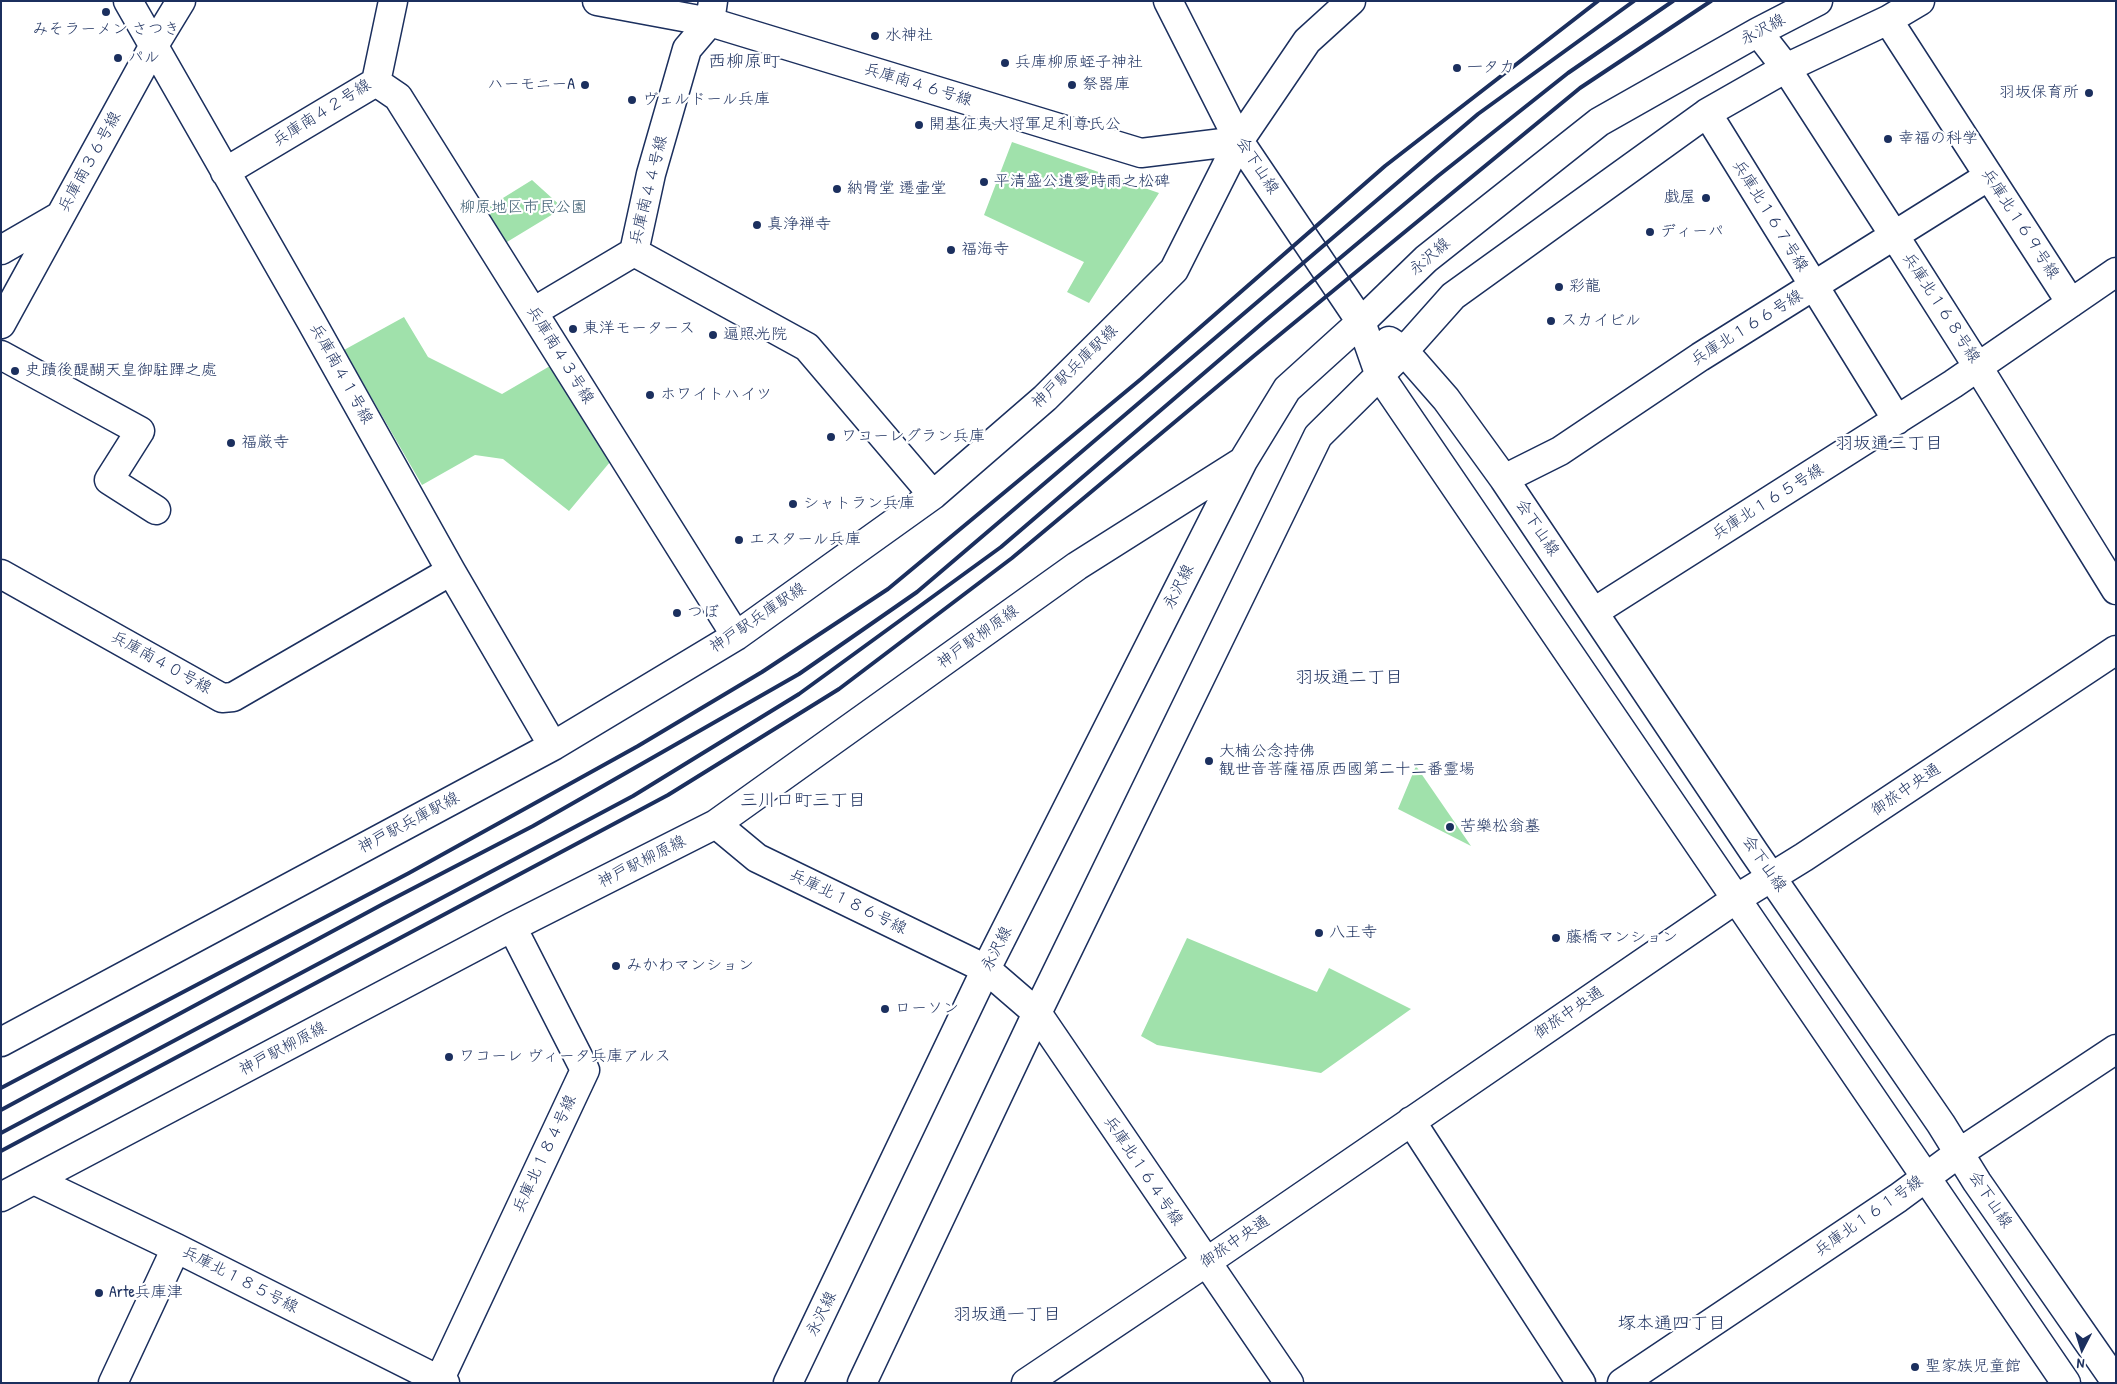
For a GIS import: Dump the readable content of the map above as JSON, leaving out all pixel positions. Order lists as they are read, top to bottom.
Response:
{
  "streets": {
    "street": [
      "永沢線",
      "兵庫南４６号線",
      "兵庫南４２号線",
      "兵庫南３６号線",
      "会下山線",
      "兵庫南４４号線",
      "兵庫北１６７号線",
      "兵庫北１６９号線",
      "兵庫北１６８号線",
      "兵庫北１６６号線",
      "兵庫南４３号線",
      "神戸駅兵庫駅線",
      "兵庫南４１号線",
      "兵庫北１６５号線",
      "神戸駅柳原線",
      "兵庫南４０号線",
      "御旅中央通",
      "兵庫北１８６号線",
      "兵庫北１８４号線",
      "兵庫北１６４号線",
      "兵庫北１６１号線",
      "兵庫北１８５号線"
    ]
  },
  "crossings": [
    ["永沢線", "会下山線"],
    ["永沢線", "兵庫北１６８号線"],
    ["永沢線", "神戸駅柳原線"],
    ["永沢線", "兵庫北１８６号線"],
    ["永沢線", "兵庫北１６４号線"],
    ["兵庫南４６号線", "会下山線"],
    ["兵庫南４６号線", "兵庫南４４号線"],
    ["兵庫南４６号線", "神戸駅兵庫駅線"],
    ["兵庫南４２号線", "兵庫南４３号線"],
    ["兵庫南４２号線", "兵庫南４１号線"],
    ["兵庫南３６号線", "兵庫南４１号線"],
    ["会下山線", "兵庫北１６６号線"],
    ["会下山線", "神戸駅兵庫駅線"],
    ["会下山線", "兵庫北１６５号線"],
    ["会下山線", "御旅中央通"],
    ["会下山線", "兵庫北１６１号線"],
    ["兵庫南４４号線", "兵庫南４３号線"],
    ["兵庫北１６７号線", "兵庫北１６６号線"],
    ["兵庫北１６７号線", "兵庫北１６５号線"],
    ["兵庫北１６９号線", "兵庫北１６６号線"],
    ["兵庫北１６９号線", "兵庫北１６５号線"],
    ["兵庫北１６８号線", "兵庫北１６６号線"],
    ["兵庫北１６８号線", "兵庫北１６５号線"],
    ["兵庫南４３号線", "神戸駅兵庫駅線"],
    ["神戸駅兵庫駅線", "兵庫南４１号線"],
    ["兵庫南４１号線", "兵庫南４０号線"],
    ["神戸駅柳原線", "兵庫北１８６号線"],
    ["神戸駅柳原線", "兵庫北１８４号線"],
    ["神戸駅柳原線", "兵庫北１８５号線"],
    ["御旅中央通", "兵庫北１６４号線"],
    ["兵庫北１８６号線", "兵庫北１６４号線"],
    ["兵庫北１８４号線", "兵庫北１８５号線"]
  ],
  "districts": [
    "西柳原町",
    "羽坂通三丁目",
    "羽坂通二丁目",
    "三川口町三丁目",
    "羽坂通一丁目",
    "塚本通四丁目"
  ],
  "parks": ["柳原地区市民公園"],
  "places": [
    "みそラーメン さつき",
    "水神社",
    "パル",
    "兵庫柳原蛭子神社",
    "一タカ",
    "ハーモニーA",
    "祭器庫",
    "羽坂保育所",
    "ヴェルドール兵庫",
    "開基征夷大将軍足利尊氏公",
    "幸福の科学",
    "平清盛公遺愛時雨之松碑",
    "納骨堂 遷壷堂",
    "戯屋",
    "真浄禅寺",
    "ディーパ",
    "福海寺",
    "彩龍",
    "スカイビル",
    "東洋モータース",
    "遍照光院",
    "史蹟後醍醐天皇御駐蹕之處",
    "ホワイトハイツ",
    "ワコーレグラン兵庫",
    "福厳寺",
    "シャトラン兵庫",
    "エスタール兵庫",
    "つぼ",
    "大楠公念持佛 観世音菩薩福原西國第二十二番霊場",
    "苦樂松翁墓",
    "八王寺",
    "藤橋マンション",
    "みかわマンション",
    "ローソン",
    "ワコーレ ヴィータ兵庫アルス",
    "Arte兵庫津",
    "聖家族児童館"
  ],
  "north": "bottom"
}
